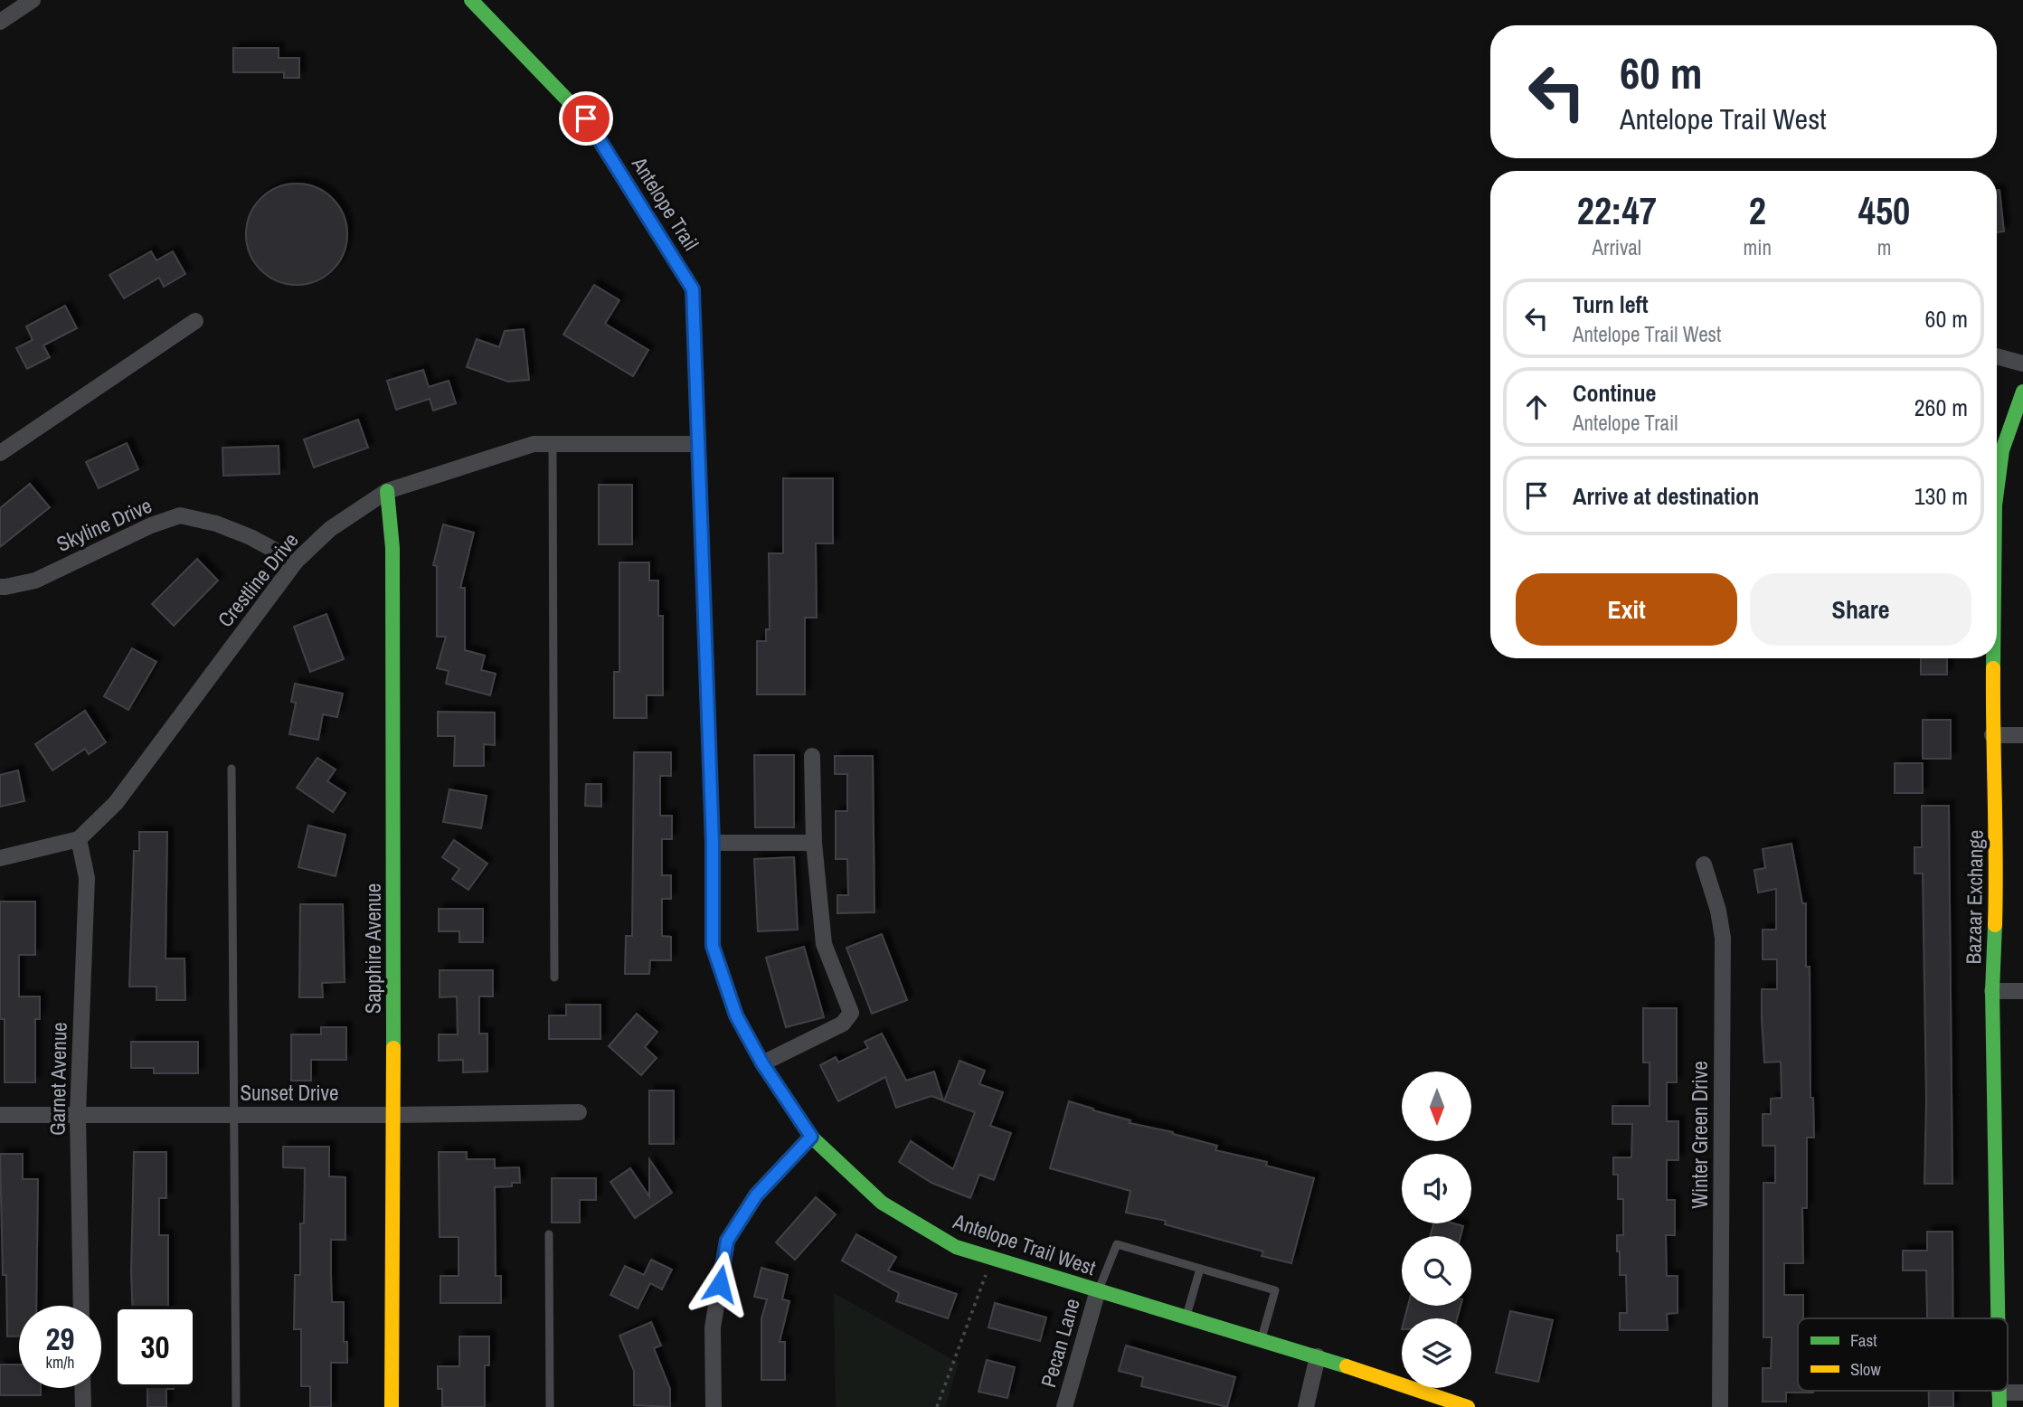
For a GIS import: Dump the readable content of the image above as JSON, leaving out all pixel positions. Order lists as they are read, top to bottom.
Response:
{
  "streets": {
    "street": [
      "Antelope Trail",
      "Skyline Drive",
      "Crestline Drive",
      "Bazaar Exchange",
      "Sapphire Avenue",
      "Garnet Avenue",
      "Sunset Drive",
      "Winter Green Drive",
      "Antelope Trail West",
      "Pecan Lane"
    ]
  },
  "crossings": [
    ["Antelope Trail", "Crestline Drive"],
    ["Antelope Trail", "Antelope Trail West"],
    ["Skyline Drive", "Crestline Drive"],
    ["Crestline Drive", "Sapphire Avenue"],
    ["Crestline Drive", "Garnet Avenue"],
    ["Crestline Drive", "Antelope Trail West"],
    ["Sapphire Avenue", "Sunset Drive"],
    ["Garnet Avenue", "Sunset Drive"],
    ["Antelope Trail West", "Pecan Lane"]
  ],
  "legend": ["Fast", "Slow"],
  "north": "bottom",
  "page": {
    "turn": ["60 m", "Antelope Trail West"],
    "eta": [
      "22:47",
      "Arrival",
      "2",
      "min",
      "450",
      "m"
    ],
    "list": [
      {
        "name": "Turn left",
        "note": "Antelope Trail West",
        "value": "60 m"
      },
      {
        "name": "Continue",
        "note": "Antelope Trail",
        "value": "260 m"
      },
      {
        "name": "Arrive at destination",
        "value": "130 m"
      }
    ],
    "buttons": ["Exit", "Share"],
    "speed": "29 km/h",
    "limit": "30"
  }
}
